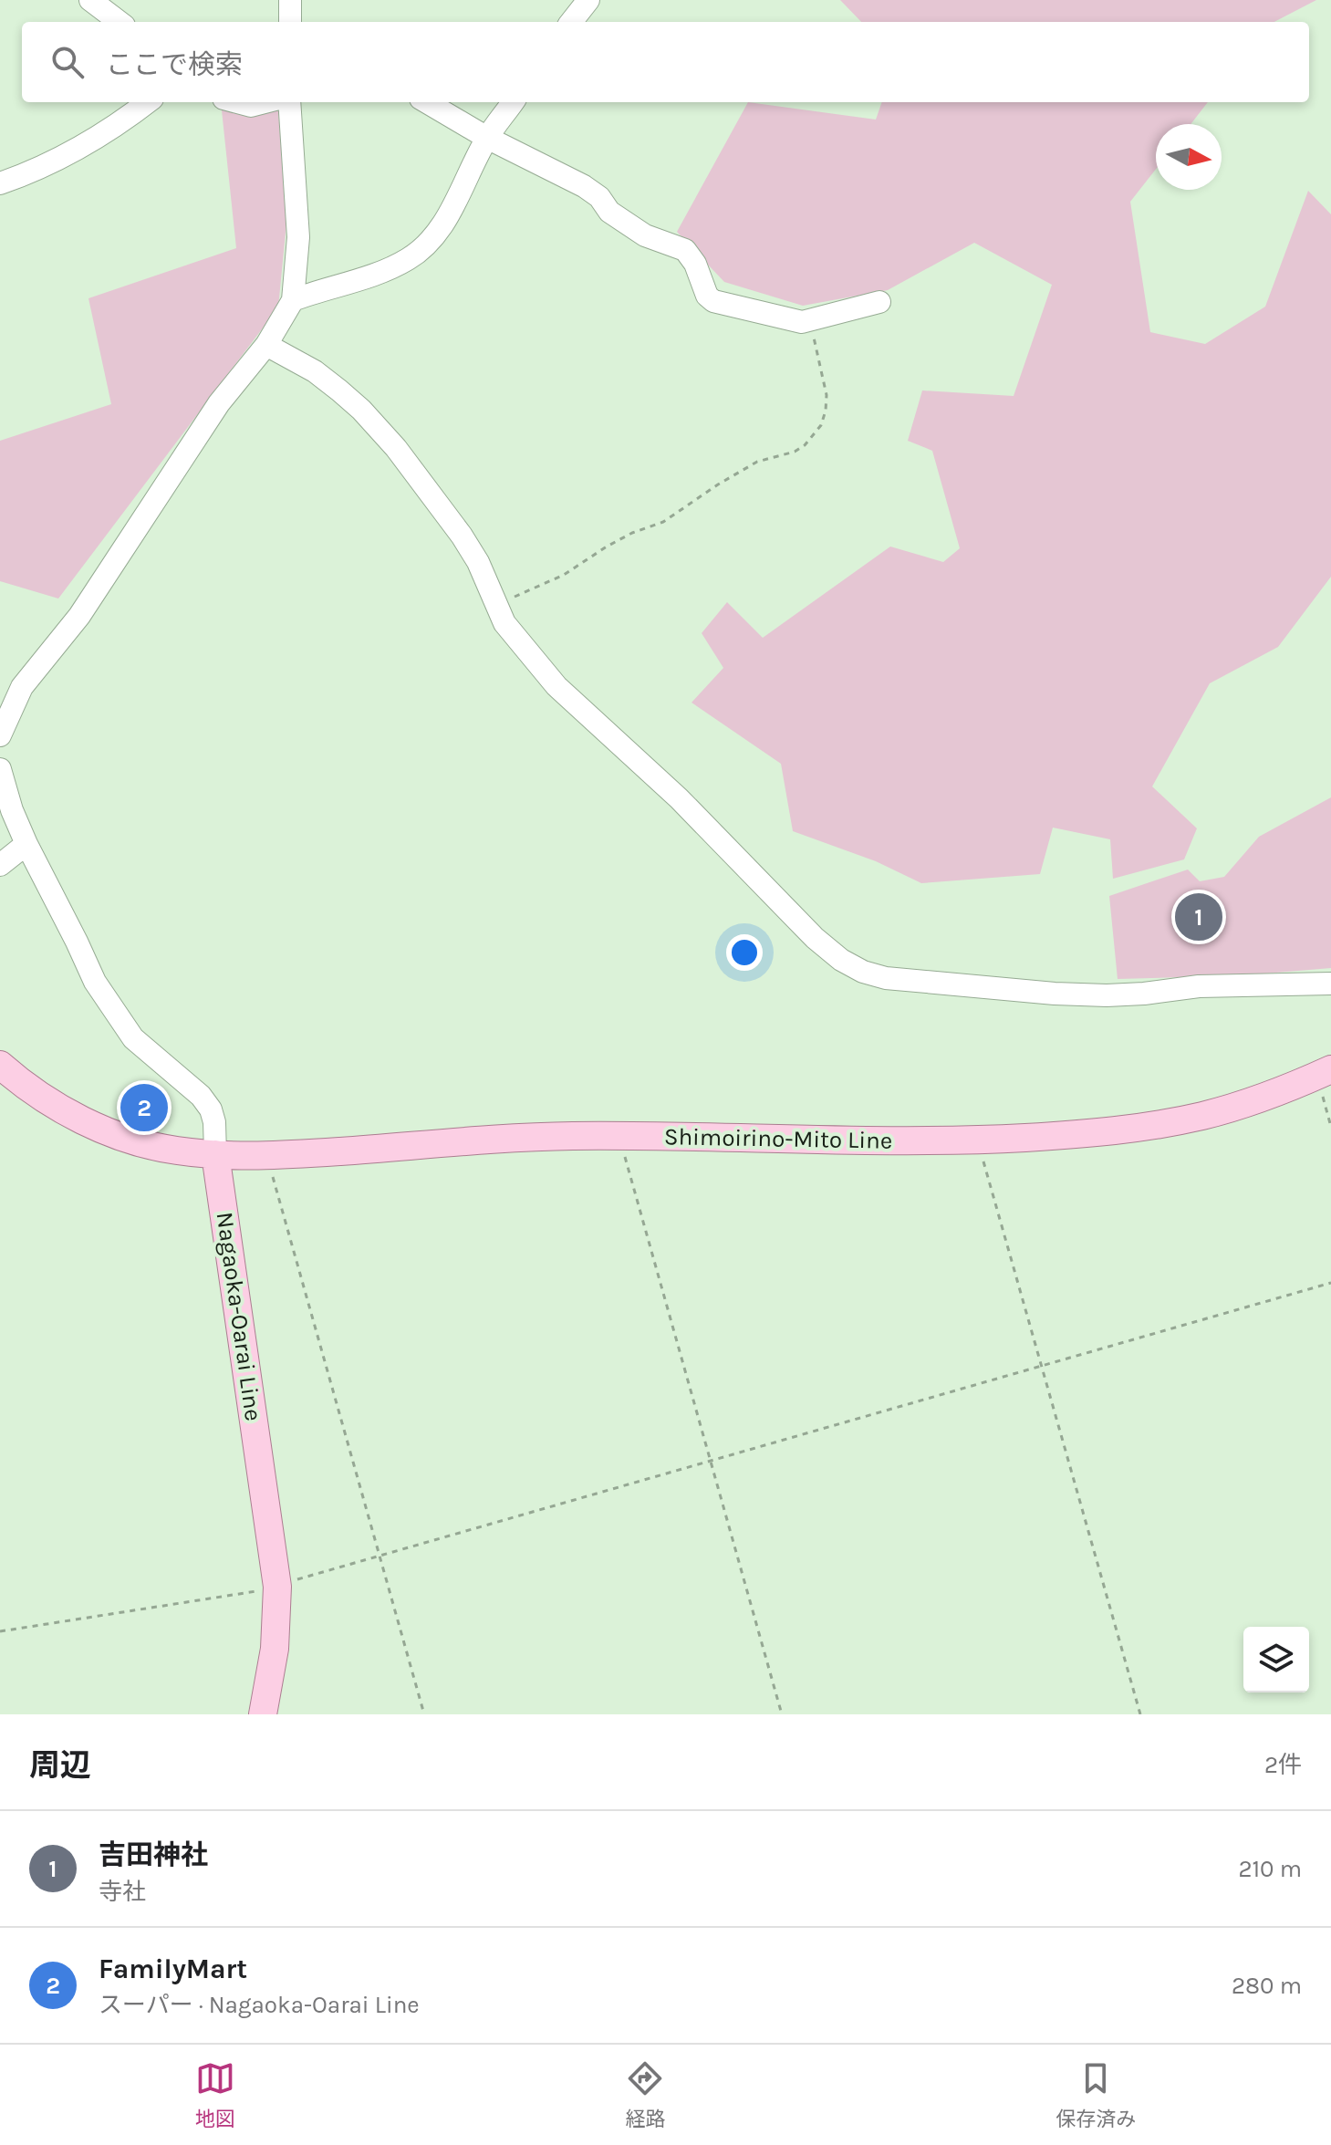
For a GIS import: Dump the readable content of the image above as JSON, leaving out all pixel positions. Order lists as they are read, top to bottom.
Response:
{
  "streets": {
    "main road": ["Shimoirino-Mito Line", "Nagaoka-Oarai Line"]
  },
  "crossings": [
    ["Shimoirino-Mito Line", "Nagaoka-Oarai Line"]
  ],
  "north": "right",
  "page": {
    "search": "ここで検索",
    "pins": ["1", "2"],
    "heading": ["周辺", "2件"],
    "list": [
      {
        "mark": "1",
        "name": "吉田神社",
        "note": "寺社",
        "value": "210 m"
      },
      {
        "mark": "2",
        "name": "FamilyMart",
        "note": "スーパー · Nagaoka-Oarai Line",
        "value": "280 m"
      }
    ],
    "nav": ["地図", "経路", "保存済み"]
  }
}
